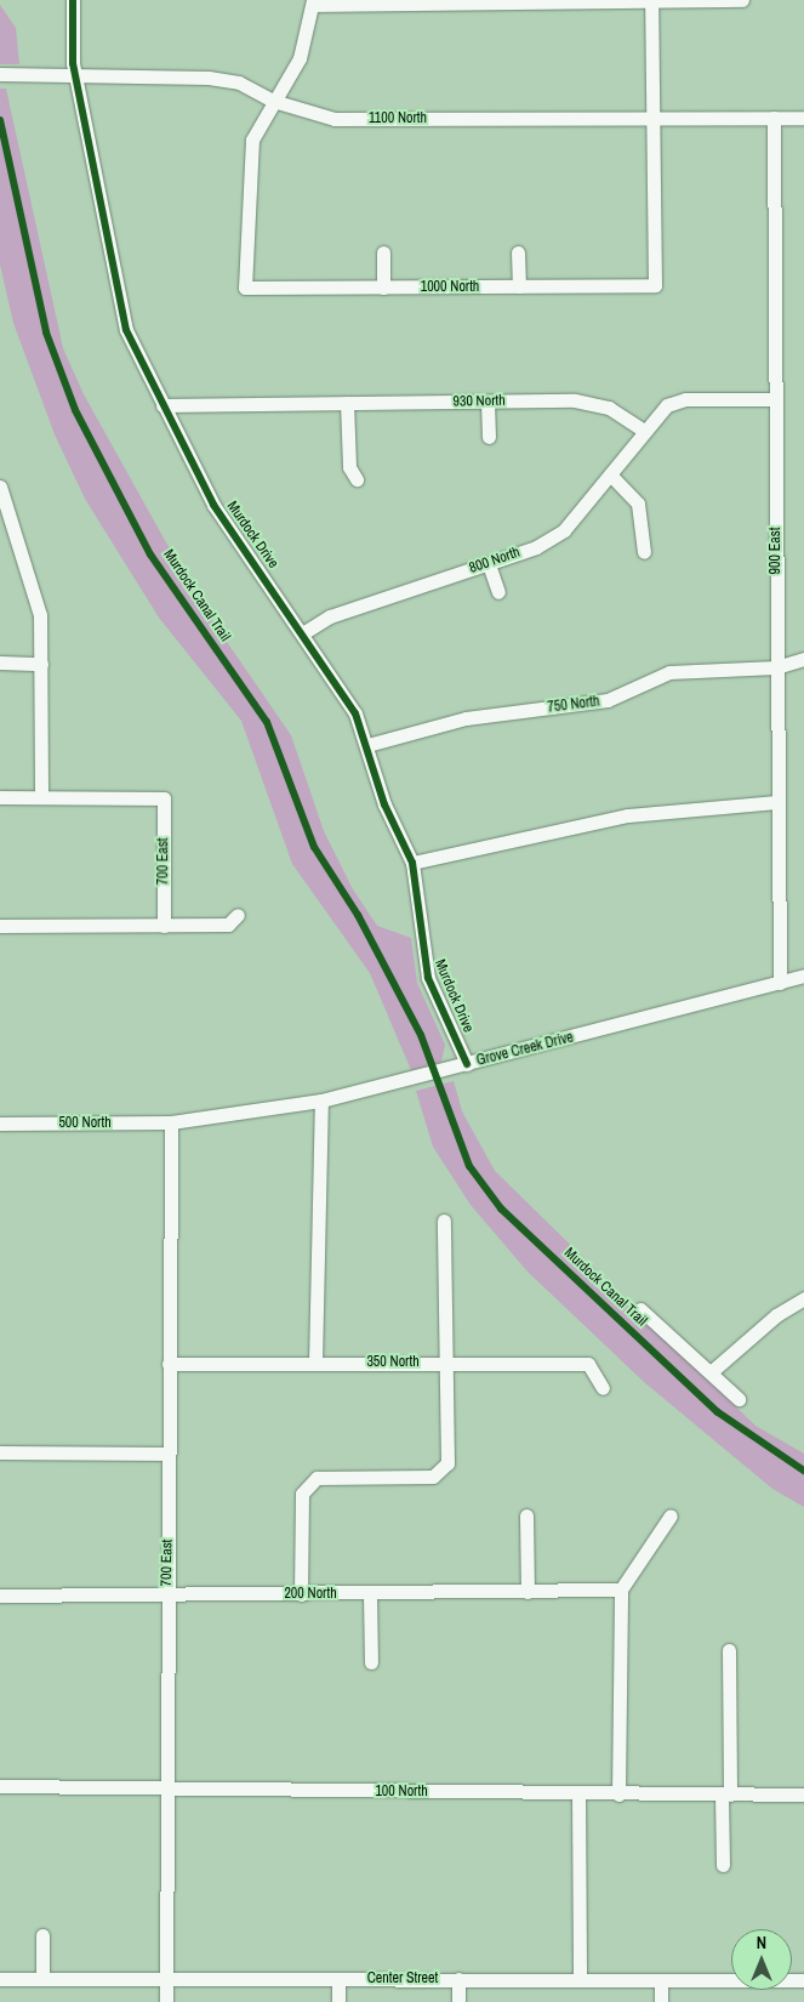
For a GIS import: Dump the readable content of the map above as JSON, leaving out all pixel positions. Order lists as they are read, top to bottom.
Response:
{
  "streets": {
    "street": [
      "1100 North",
      "1000 North",
      "930 North",
      "Murdock Drive",
      "900 East",
      "800 North",
      "750 North",
      "700 East",
      "Grove Creek Drive",
      "500 North",
      "350 North",
      "200 North",
      "100 North",
      "Center Street"
    ],
    "cycle path": ["Murdock Canal Trail"]
  },
  "crossings": [
    ["1100 North", "1000 North"],
    ["1100 North", "Murdock Drive"],
    ["1100 North", "900 East"],
    ["930 North", "Murdock Drive"],
    ["930 North", "800 North"],
    ["Murdock Drive", "800 North"],
    ["Murdock Drive", "750 North"],
    ["Murdock Drive", "Grove Creek Drive"],
    ["900 East", "750 North"],
    ["900 East", "Grove Creek Drive"],
    ["700 East", "Grove Creek Drive"],
    ["700 East", "500 North"],
    ["700 East", "350 North"],
    ["700 East", "200 North"],
    ["700 East", "100 North"],
    ["700 East", "Center Street"],
    ["Grove Creek Drive", "500 North"]
  ],
  "north": "top"
}
